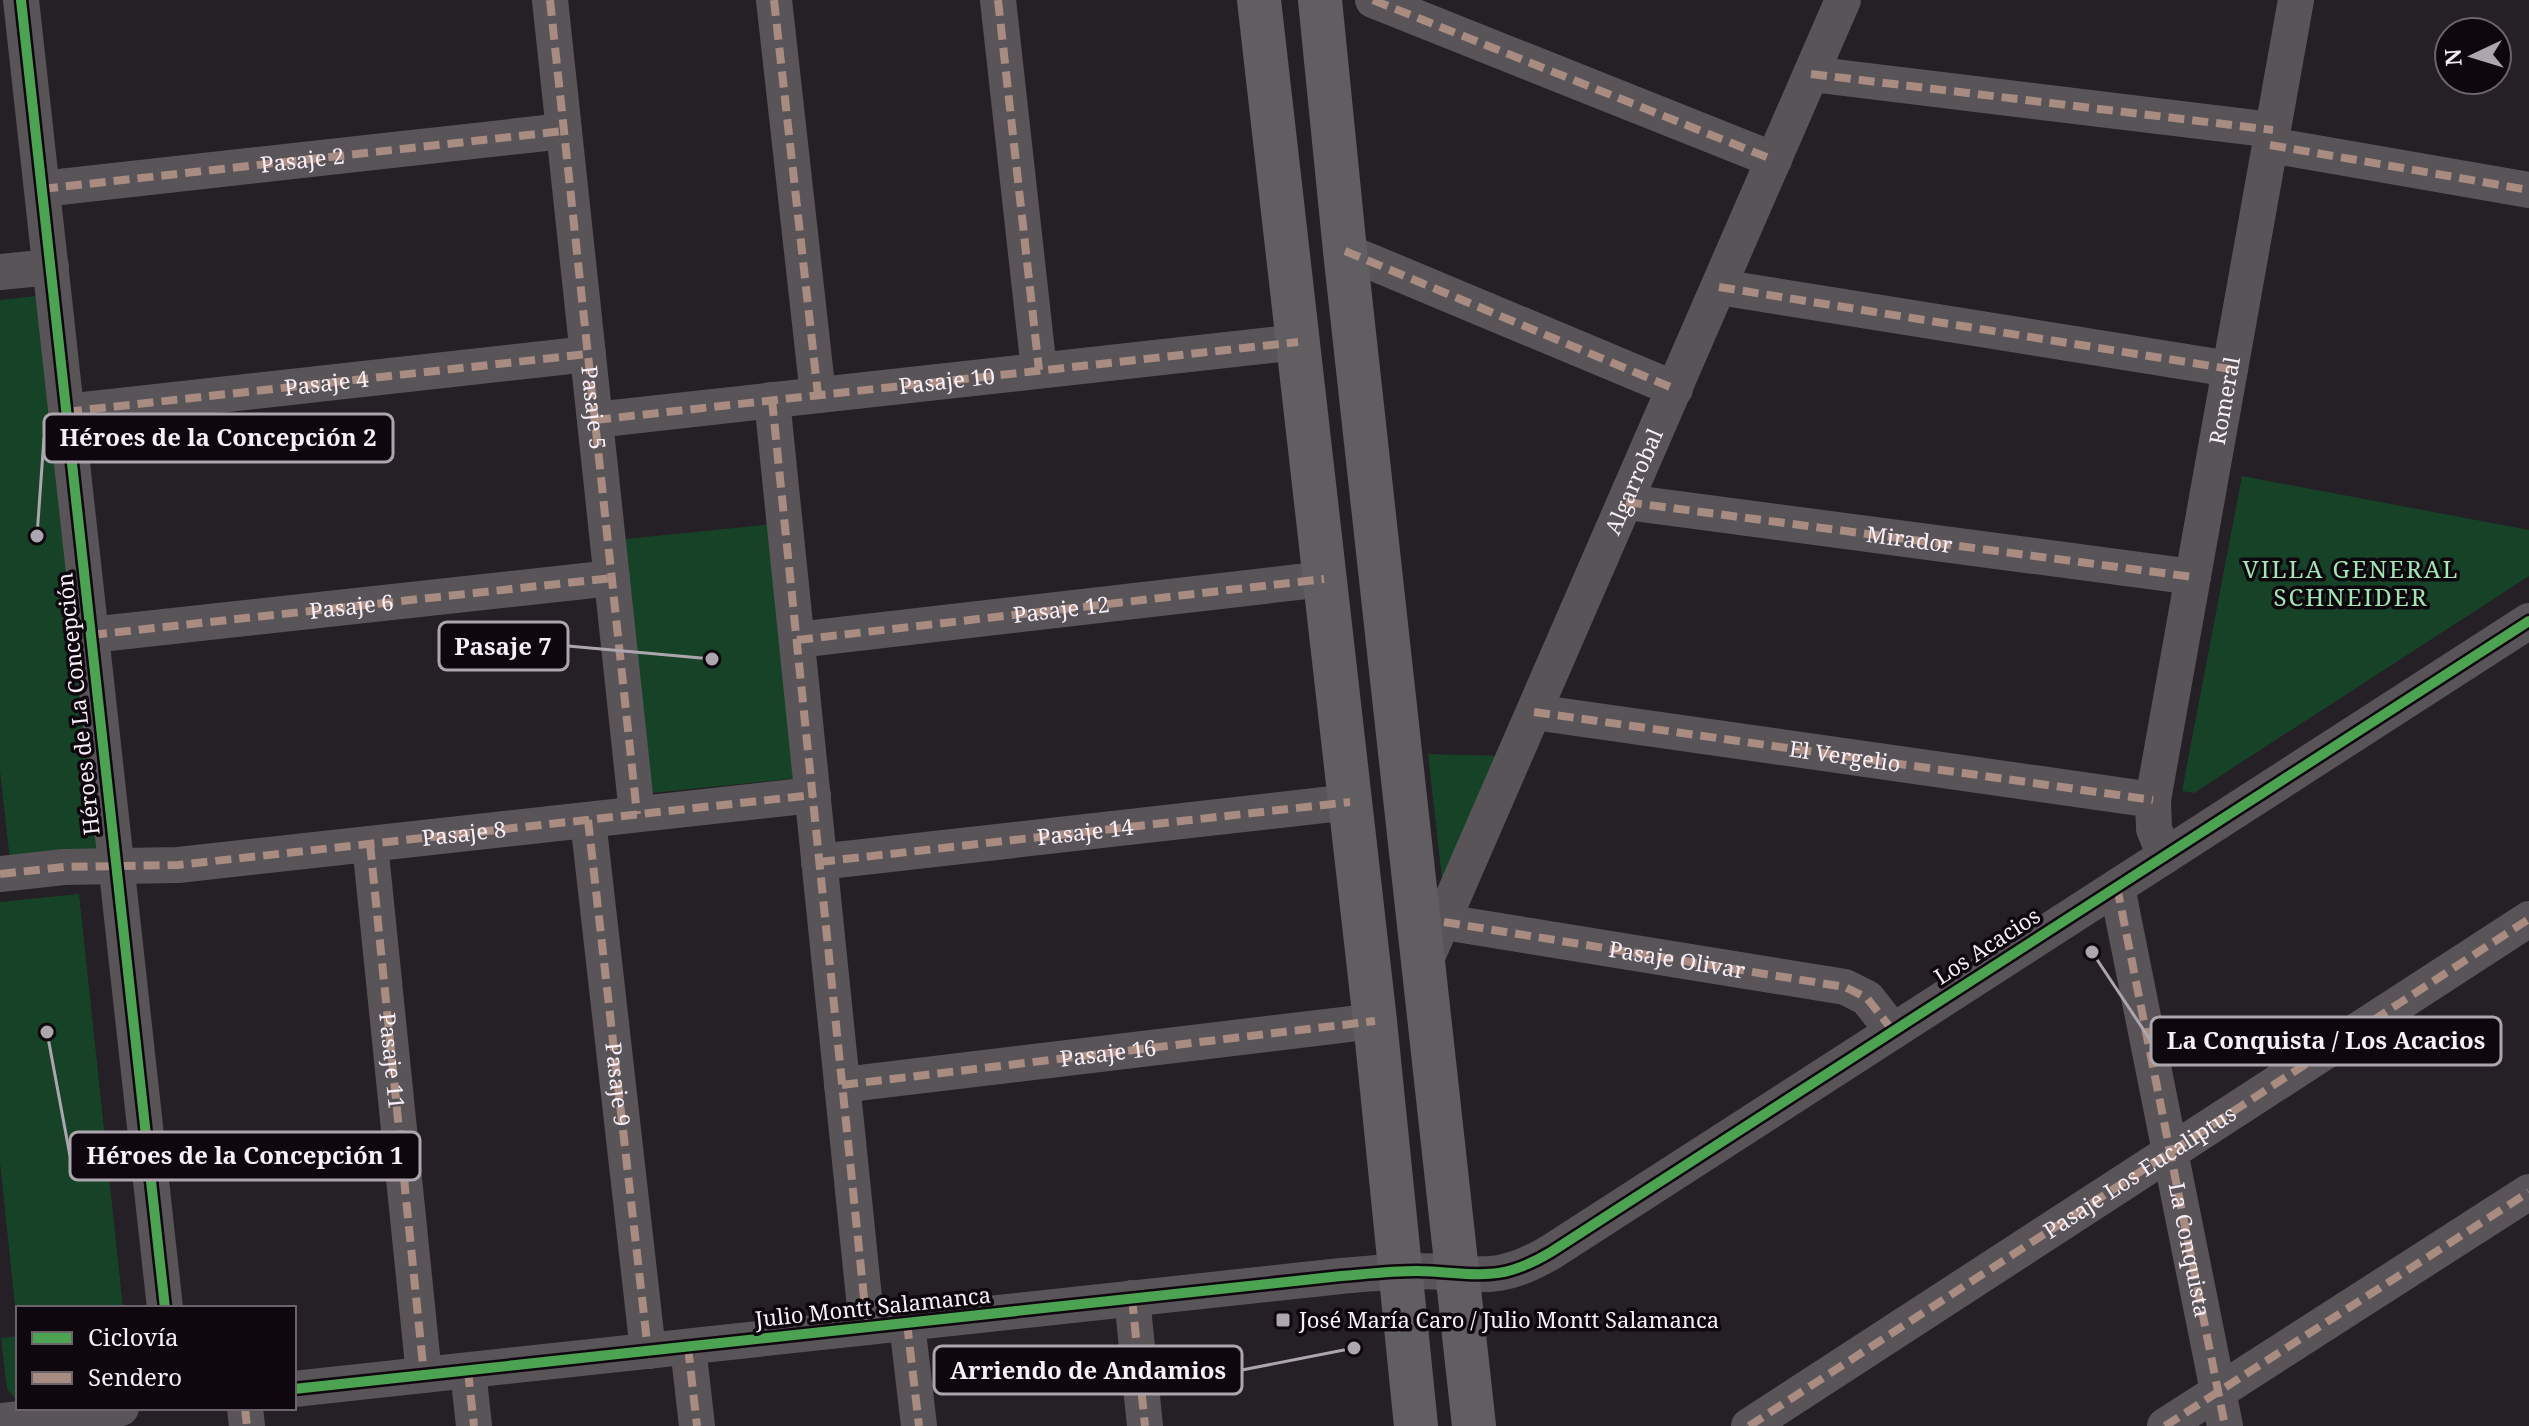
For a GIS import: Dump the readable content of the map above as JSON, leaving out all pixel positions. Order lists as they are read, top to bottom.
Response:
{
  "streets": {
    "street": [
      "Pasaje 2",
      "Pasaje 10",
      "Pasaje 4",
      "Romeral",
      "Pasaje 5",
      "Algarrobal",
      "Mirador",
      "Pasaje 6",
      "Pasaje 12",
      "Héroes de La Concepción",
      "El Vergelio",
      "Pasaje 14",
      "Pasaje 8",
      "Los Acacios",
      "Pasaje Olivar",
      "Pasaje 16",
      "Pasaje 11",
      "Pasaje 9",
      "Pasaje Los Eucaliptus",
      "La Conquista",
      "Julio Montt Salamanca"
    ]
  },
  "crossings": [
    ["Pasaje 2", "Pasaje 5"],
    ["Pasaje 2", "Héroes de La Concepción"],
    ["Pasaje 10", "Pasaje 5"],
    ["Pasaje 4", "Pasaje 5"],
    ["Pasaje 4", "Héroes de La Concepción"],
    ["Romeral", "Mirador"],
    ["Romeral", "El Vergelio"],
    ["Pasaje 5", "Pasaje 6"],
    ["Pasaje 5", "Pasaje 8"],
    ["Algarrobal", "Mirador"],
    ["Algarrobal", "El Vergelio"],
    ["Algarrobal", "Pasaje Olivar"],
    ["Pasaje 6", "Héroes de La Concepción"],
    ["Héroes de La Concepción", "Pasaje 8"],
    ["Pasaje 8", "Pasaje 11"],
    ["Pasaje 8", "Pasaje 9"],
    ["Los Acacios", "Pasaje Olivar"],
    ["Los Acacios", "La Conquista"],
    ["Los Acacios", "Julio Montt Salamanca"],
    ["Pasaje 11", "Julio Montt Salamanca"],
    ["Pasaje 9", "Julio Montt Salamanca"],
    ["Pasaje Los Eucaliptus", "La Conquista"]
  ],
  "districts": ["VILLA GENERAL SCHNEIDER"],
  "places": {
    "other": [
      "Héroes de la Concepción 2",
      "Pasaje 7",
      "La Conquista / Los Acacios",
      "Héroes de la Concepción 1",
      "Arriendo de Andamios"
    ],
    "transit": ["José María Caro / Julio Montt Salamanca"]
  },
  "legend": ["Ciclovía", "Sendero"],
  "north": "left"
}
